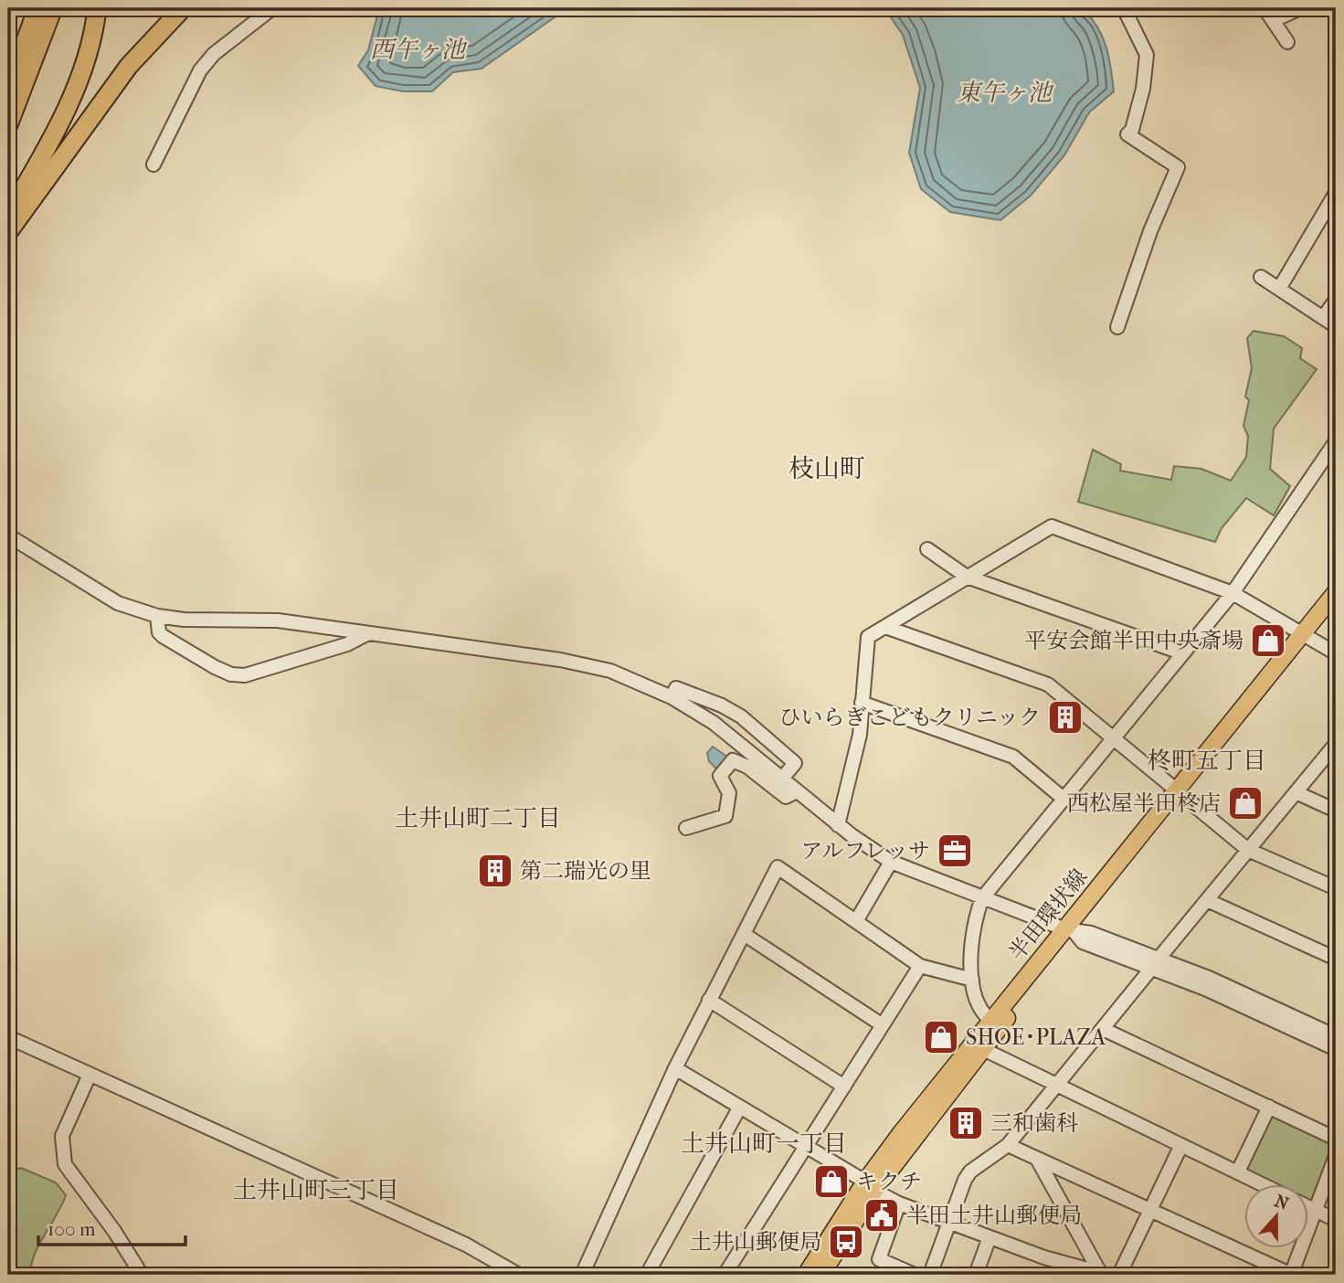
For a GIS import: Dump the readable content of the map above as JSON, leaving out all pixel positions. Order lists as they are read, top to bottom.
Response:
{
  "streets": {
    "main road": ["半田環状線"]
  },
  "districts": [
    "枝山町",
    "柊町五丁目",
    "土井山町二丁目",
    "土井山町一丁目",
    "土井山町三丁目"
  ],
  "water": ["西午ヶ池", "東午ヶ池"],
  "places": {
    "shop": [
      "平安会館半田中央斎場",
      "西松屋半田柊店",
      "SHOE･PLAZA",
      "キクチ"
    ],
    "building": ["ひいらぎこどもクリニック", "第二瑞光の里", "三和歯科"],
    "office": ["アルフレッサ"],
    "public building": ["半田土井山郵便局"],
    "bus stop": ["土井山郵便局"]
  },
  "scale_bar": "100 m",
  "north": "top"
}
